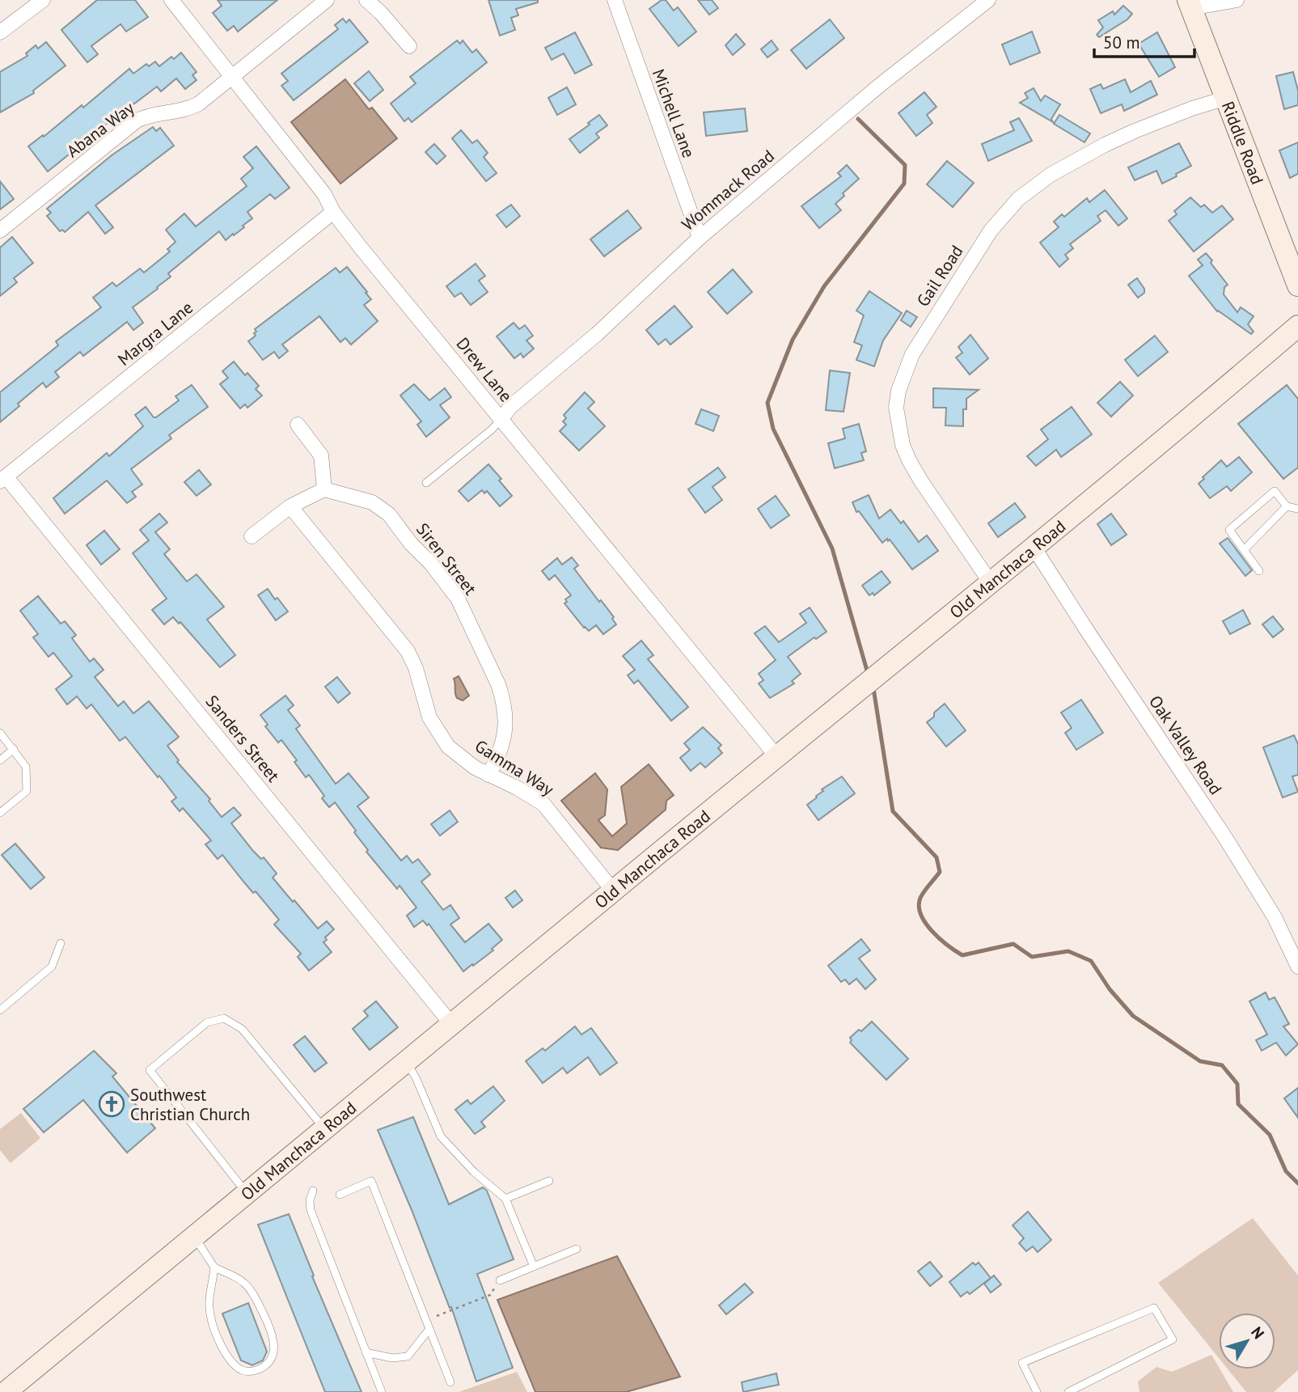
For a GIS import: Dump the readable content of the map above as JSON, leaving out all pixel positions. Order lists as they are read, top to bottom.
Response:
{
  "streets": {
    "street": [
      "Michell Lane",
      "Abana Way",
      "Riddle Road",
      "Wommack Road",
      "Gail Road",
      "Margra Lane",
      "Drew Lane",
      "Siren Street",
      "Old Manchaca Road",
      "Sanders Street",
      "Oak Valley Road",
      "Gamma Way"
    ]
  },
  "crossings": [
    ["Michell Lane", "Wommack Road"],
    ["Abana Way", "Drew Lane"],
    ["Riddle Road", "Gail Road"],
    ["Wommack Road", "Drew Lane"],
    ["Gail Road", "Old Manchaca Road"],
    ["Margra Lane", "Drew Lane"],
    ["Margra Lane", "Sanders Street"],
    ["Drew Lane", "Old Manchaca Road"],
    ["Siren Street", "Gamma Way"],
    ["Old Manchaca Road", "Sanders Street"],
    ["Old Manchaca Road", "Oak Valley Road"],
    ["Old Manchaca Road", "Gamma Way"]
  ],
  "places": {
    "church": ["Southwest Christian Church"]
  },
  "scale_bar": "50 m",
  "north": "top right"
}
